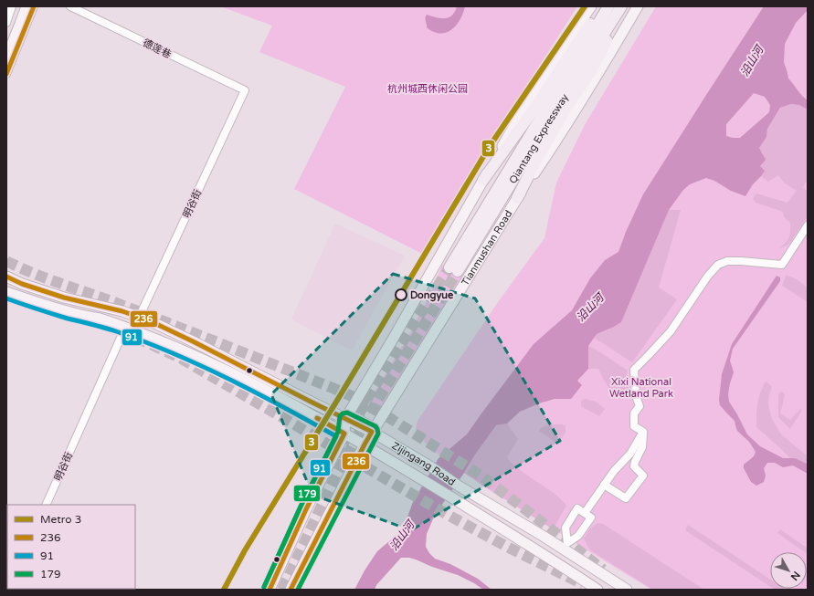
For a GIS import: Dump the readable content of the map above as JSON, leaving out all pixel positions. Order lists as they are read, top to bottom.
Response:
{
  "streets": {
    "highway": ["Qiantang Expressway"],
    "main road": ["Tianmushan Road", "Zijingang Road"],
    "street": ["德莲巷", "明谷街"]
  },
  "crossings": [
    ["德莲巷", "明谷街"],
    ["明谷街", "Zijingang Road"],
    ["Tianmushan Road", "Zijingang Road"]
  ],
  "water": ["沿山河"],
  "parks": ["杭州城西休闲公园", "Xixi National Wetland Park"],
  "places": ["Dongyue"],
  "lines": [
    "metro line 3",
    "transit line 236",
    "transit line 91",
    "transit line 179"
  ],
  "legend": [
    "Metro 3",
    "236",
    "91",
    "179"
  ],
  "north": "bottom right"
}
